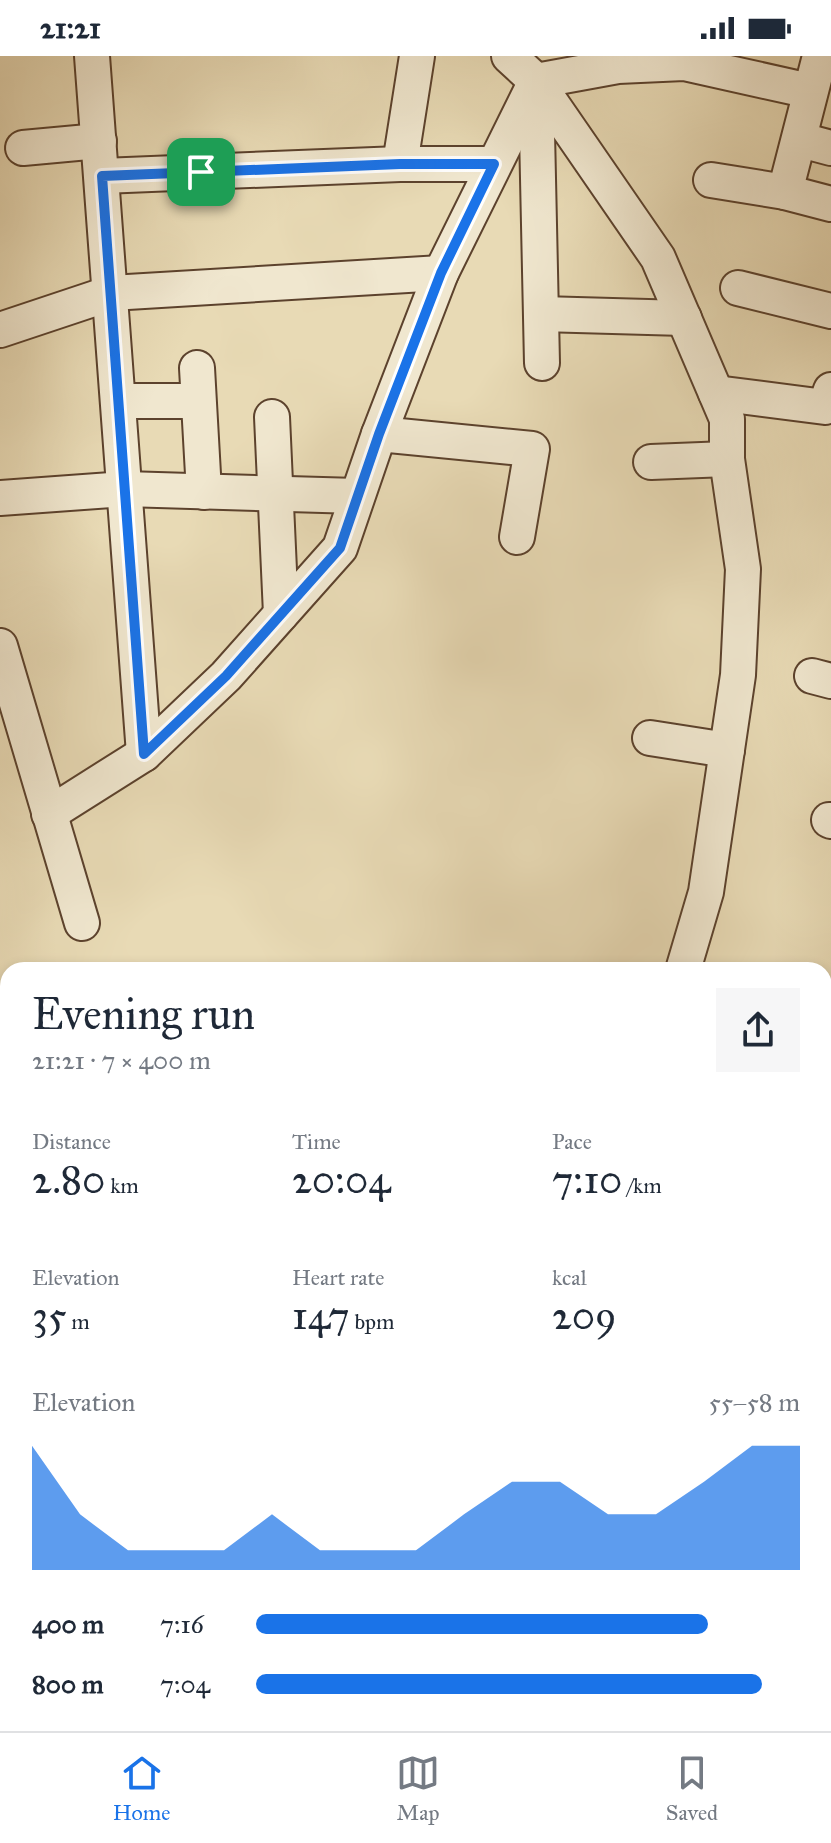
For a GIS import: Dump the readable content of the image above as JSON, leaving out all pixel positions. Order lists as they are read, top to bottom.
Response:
{
  "page": {
    "status": "21:21",
    "heading": ["Evening run", "21:21 · 7 × 400 m"],
    "stats": [
      ["Distance", "2.80 km"],
      ["Time", "20:04"],
      ["Pace", "7:10 /km"],
      ["Elevation", "35 m"],
      ["Heart rate", "147 bpm"],
      ["kcal", "209"]
    ],
    "chart": ["Elevation", "55–58 m"],
    "list": [
      {
        "name": "400 m",
        "note": "7:16"
      },
      {
        "name": "800 m",
        "note": "7:04"
      }
    ],
    "tabs": ["Home", "Map", "Saved"]
  }
}
